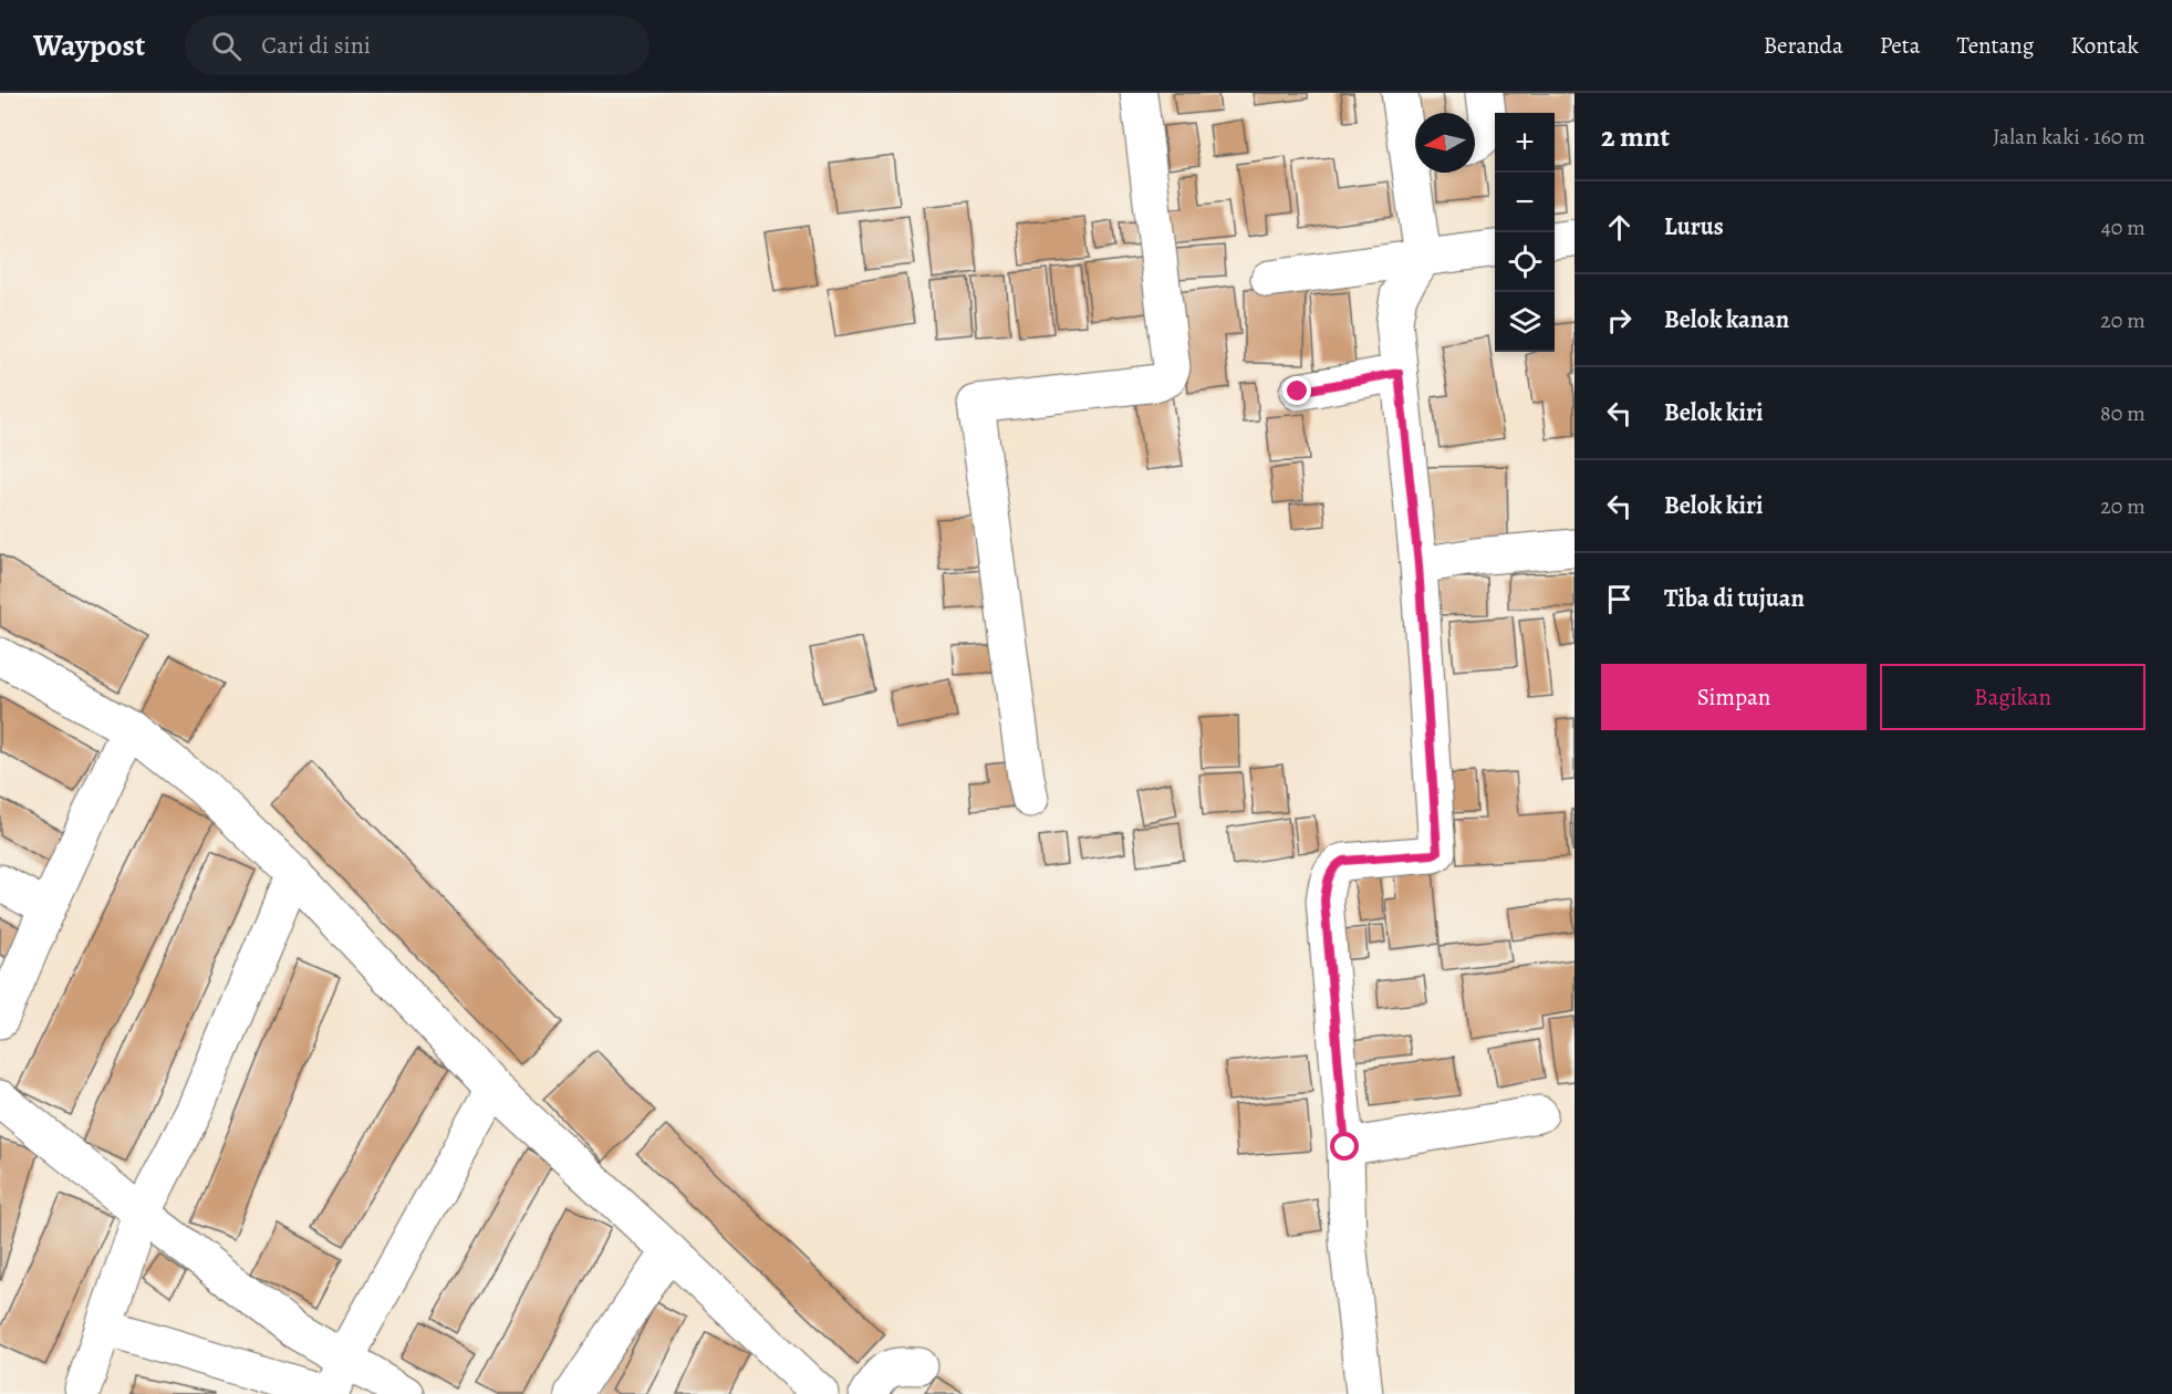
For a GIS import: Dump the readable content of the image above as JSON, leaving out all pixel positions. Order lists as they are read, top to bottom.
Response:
{
  "north": "left",
  "page": {
    "header": "Waypost",
    "search": "Cari di sini",
    "nav": [
      "Beranda",
      "Peta",
      "Tentang",
      "Kontak"
    ],
    "heading": ["2 mnt", "Jalan kaki · 160 m"],
    "map_buttons": ["+", "−"],
    "list": [
      ["Lurus", "40 m"],
      ["Belok kanan", "20 m"],
      ["Belok kiri", "80 m"],
      ["Belok kiri", "20 m"],
      "Tiba di tujuan"
    ],
    "buttons": ["Simpan", "Bagikan"]
  }
}
